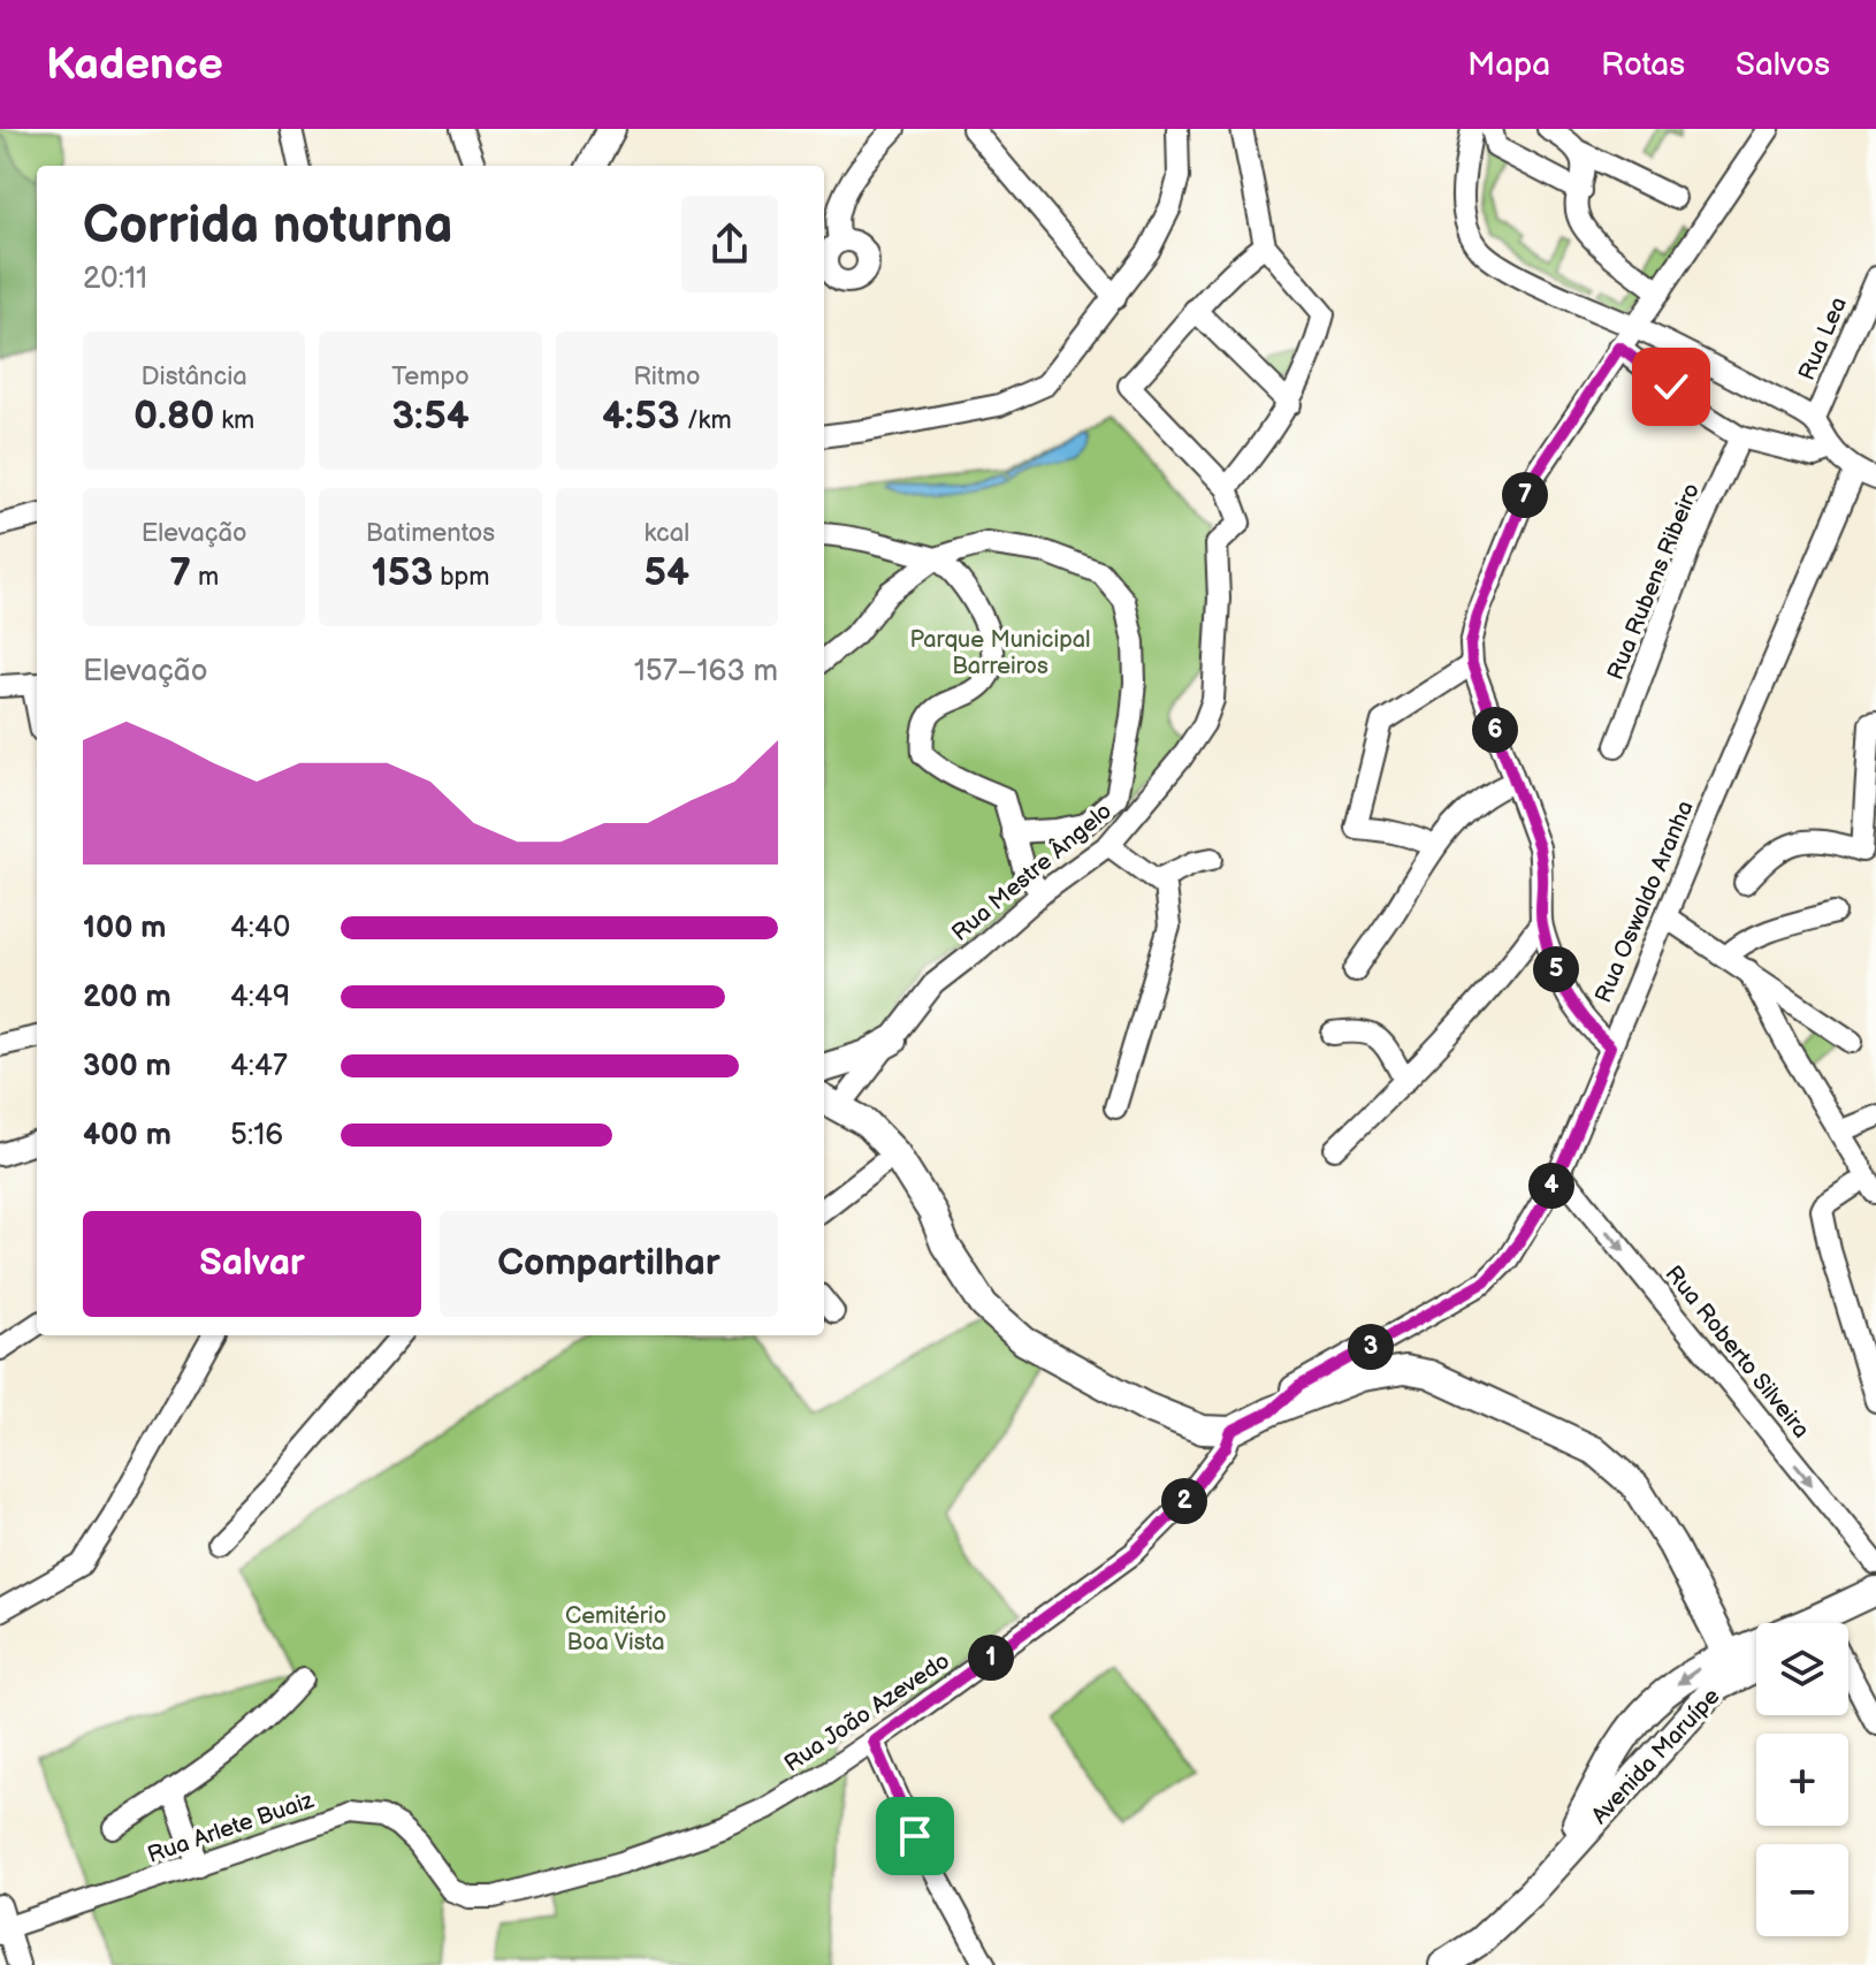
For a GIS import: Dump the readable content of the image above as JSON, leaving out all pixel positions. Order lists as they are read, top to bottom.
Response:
{
  "streets": {
    "main road": ["Avenida Maruípe"],
    "street": [
      "Rua Lea",
      "Rua Rubens Ribeiro",
      "Rua Mestre Ângelo",
      "Rua Oswaldo Aranha",
      "Rua Roberto Silveira",
      "Rua João Azevedo",
      "Rua Arlete Buaiz"
    ]
  },
  "crossings": [
    ["Rua Oswaldo Aranha", "Rua Roberto Silveira"],
    ["Rua João Azevedo", "Rua Arlete Buaiz"]
  ],
  "one_way": ["Rua Roberto Silveira"],
  "parks": ["Parque Municipal Barreiros", "Cemitério Boa Vista"],
  "page": {
    "header": "Kadence",
    "nav": ["Mapa", "Rotas", "Salvos"],
    "heading": ["Corrida noturna", "20:11"],
    "stats": [
      ["Distância", "0.80 km"],
      ["Tempo", "3:54"],
      ["Ritmo", "4:53 /km"],
      ["Elevação", "7 m"],
      ["Batimentos", "153 bpm"],
      ["kcal", "54"]
    ],
    "pins": [
      "7",
      "6",
      "5",
      "4",
      "3",
      "2",
      "1"
    ],
    "chart": ["Elevação", "157–163 m"],
    "list": [
      {
        "name": "100 m",
        "note": "4:40"
      },
      {
        "name": "200 m",
        "note": "4:49"
      },
      {
        "name": "300 m",
        "note": "4:47"
      },
      {
        "name": "400 m",
        "note": "5:16"
      }
    ],
    "buttons": ["Salvar", "Compartilhar"],
    "map_buttons": ["+", "−"]
  }
}
